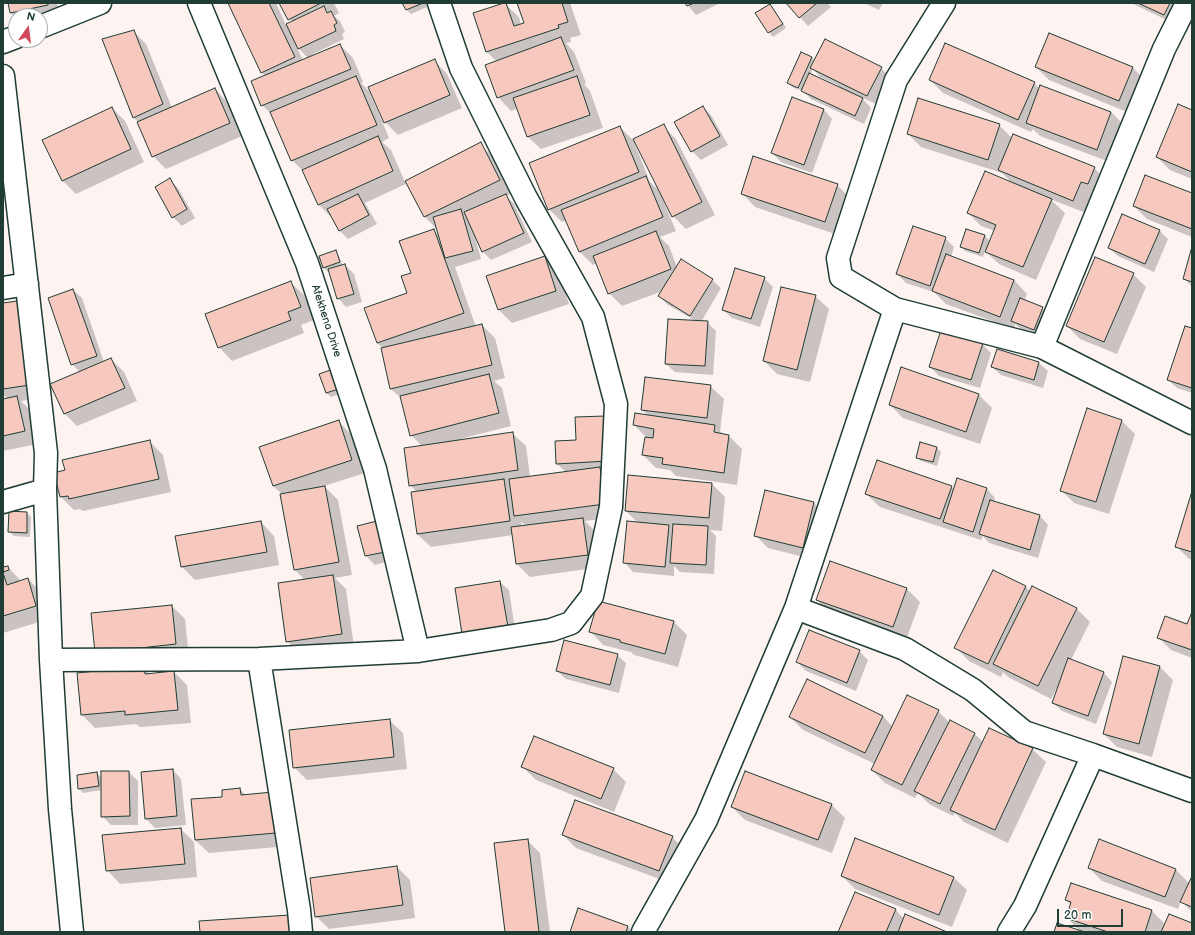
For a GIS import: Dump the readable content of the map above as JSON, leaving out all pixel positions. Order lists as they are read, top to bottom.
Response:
{
  "streets": {
    "street": ["Afekhena Drive"]
  },
  "scale_bar": "20 m",
  "north": "top"
}
